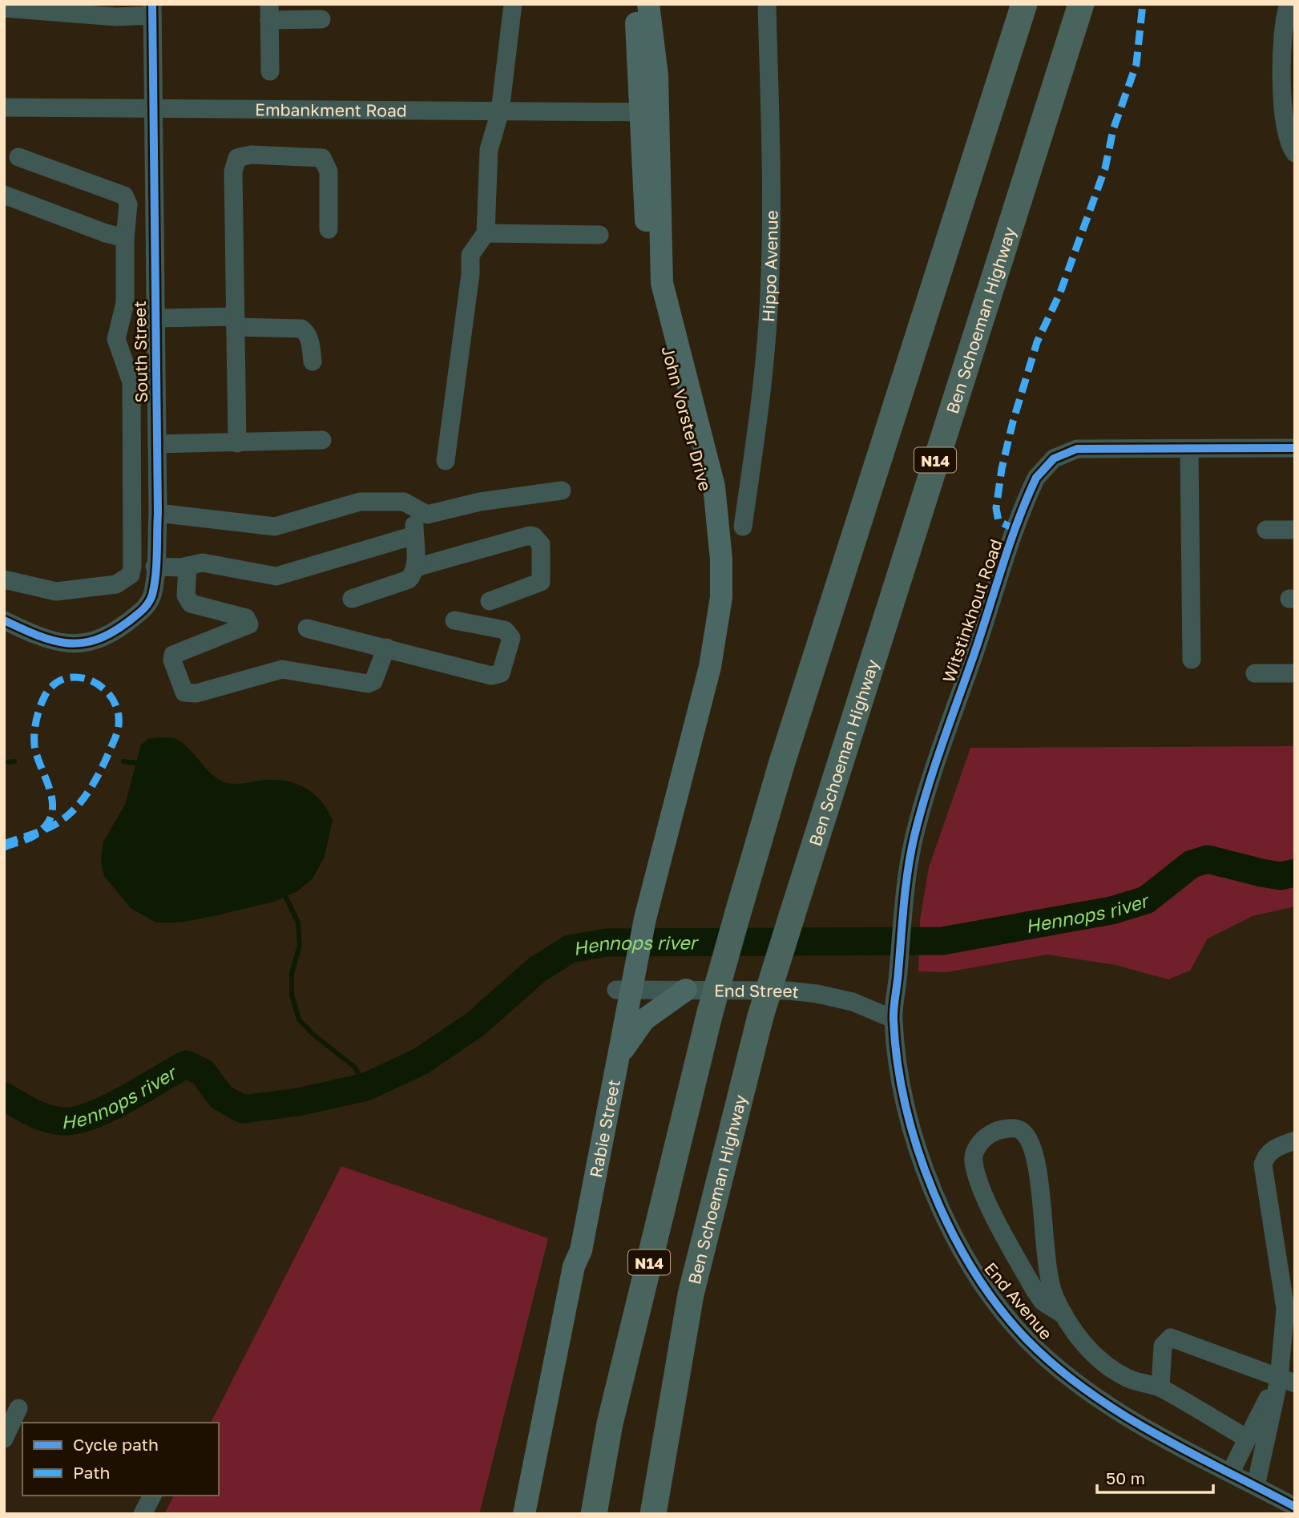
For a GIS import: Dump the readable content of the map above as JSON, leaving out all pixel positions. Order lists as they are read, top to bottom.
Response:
{
  "streets": {
    "highway": ["Ben Schoeman Highway", "N14"],
    "main road": ["John Vorster Drive", "Rabie Street"],
    "street": [
      "Embankment Road",
      "Hippo Avenue",
      "South Street",
      "Witstinkhout Road",
      "End Street",
      "End Avenue"
    ]
  },
  "crossings": [
    ["Embankment Road", "South Street"],
    ["Embankment Road", "John Vorster Drive"],
    ["John Vorster Drive", "End Street"],
    ["John Vorster Drive", "Rabie Street"],
    ["Witstinkhout Road", "End Street"],
    ["Witstinkhout Road", "End Avenue"],
    ["End Street", "Rabie Street"],
    ["End Street", "End Avenue"]
  ],
  "water": ["Hennops river"],
  "legend": ["Cycle path", "Path"],
  "scale_bar": "50 m"
}
